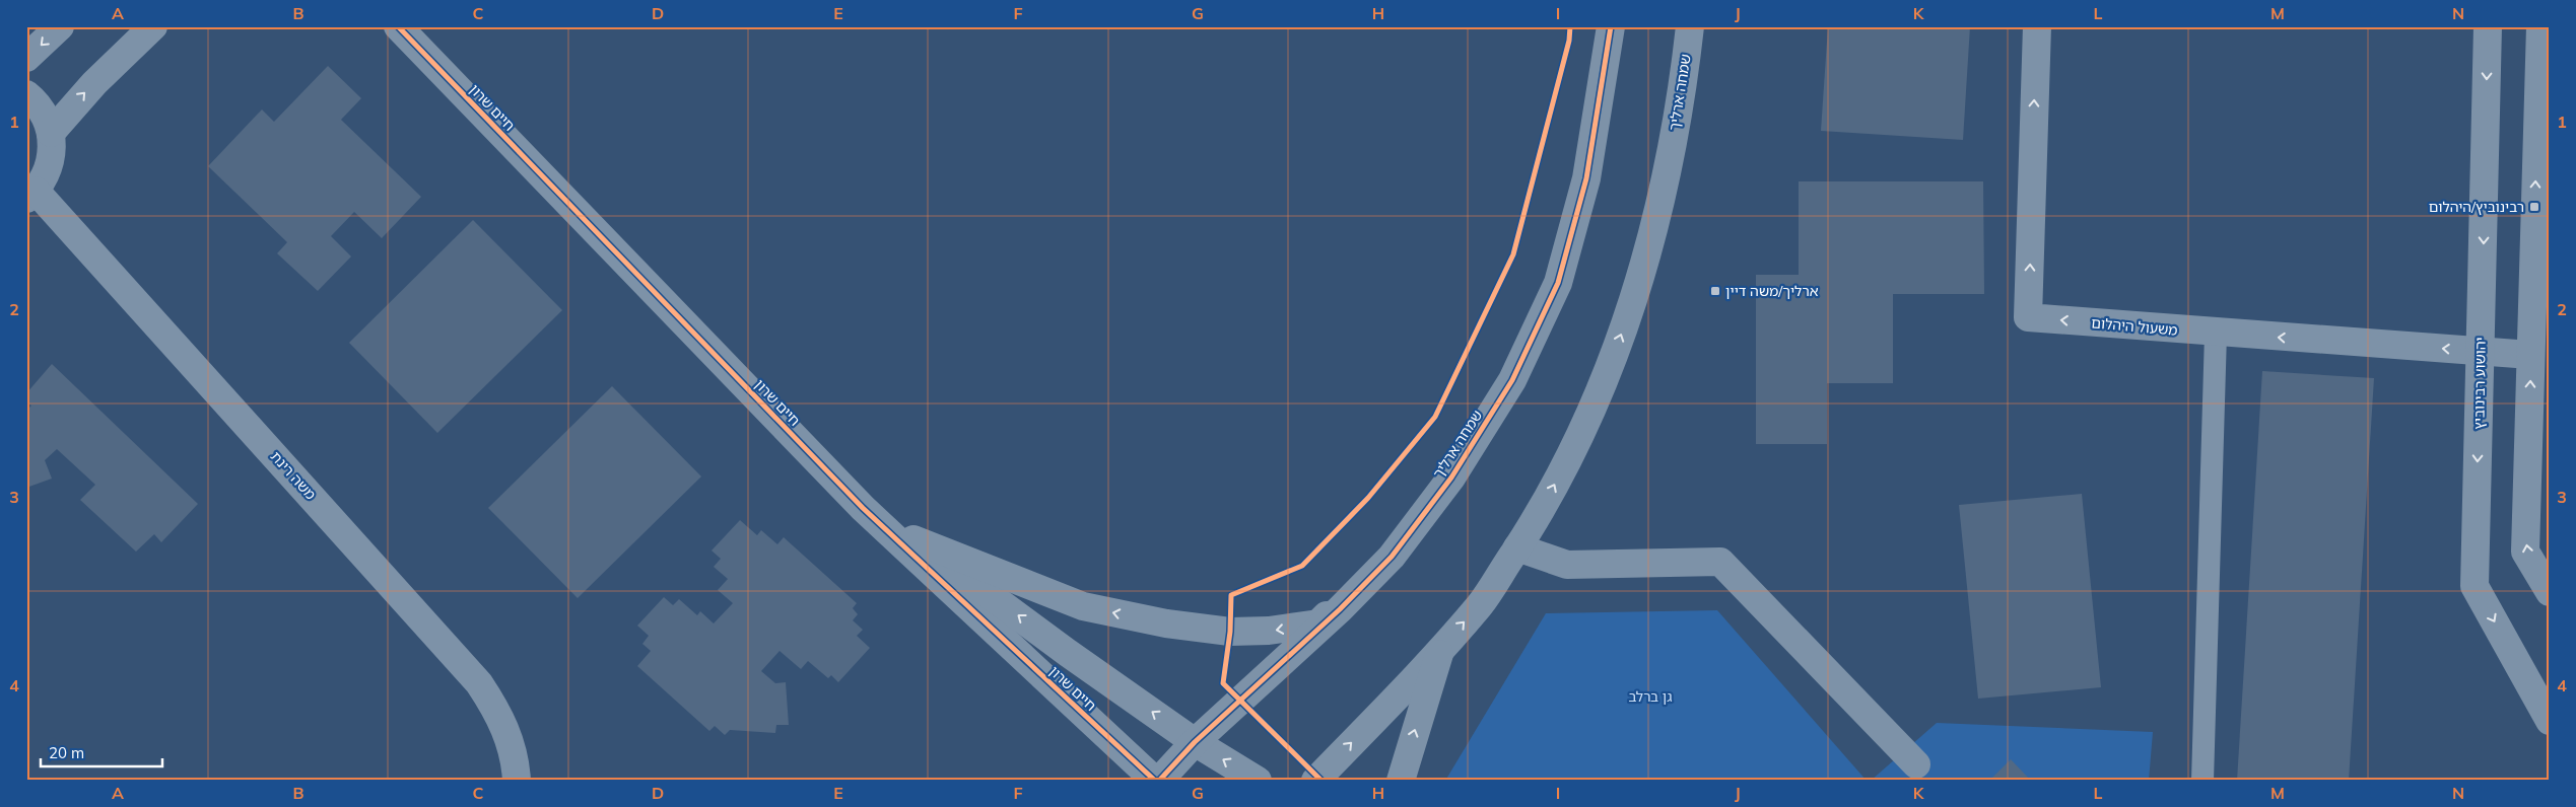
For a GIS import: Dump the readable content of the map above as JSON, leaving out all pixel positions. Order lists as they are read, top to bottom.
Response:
{
  "streets": {
    "street": [
      "שמחה ארליך",
      "חיים שרון",
      "משעול היהלום",
      "יהושוע רבינוביץ",
      "משה רינת"
    ]
  },
  "crossings": [
    ["שמחה ארליך", "חיים שרון"],
    ["משעול היהלום", "יהושוע רבינוביץ"]
  ],
  "parks": ["גן ברלב"],
  "places": {
    "transit": ["רבינוביץ/היהלום", "ארליך/משה דיין"]
  },
  "scale_bar": "20 m",
  "grid": {
    "columns": [
      "A",
      "B",
      "C",
      "D",
      "E",
      "F",
      "G",
      "H",
      "I",
      "J",
      "K",
      "L",
      "M",
      "N"
    ],
    "rows": [
      "1",
      "2",
      "3",
      "4"
    ]
  }
}
